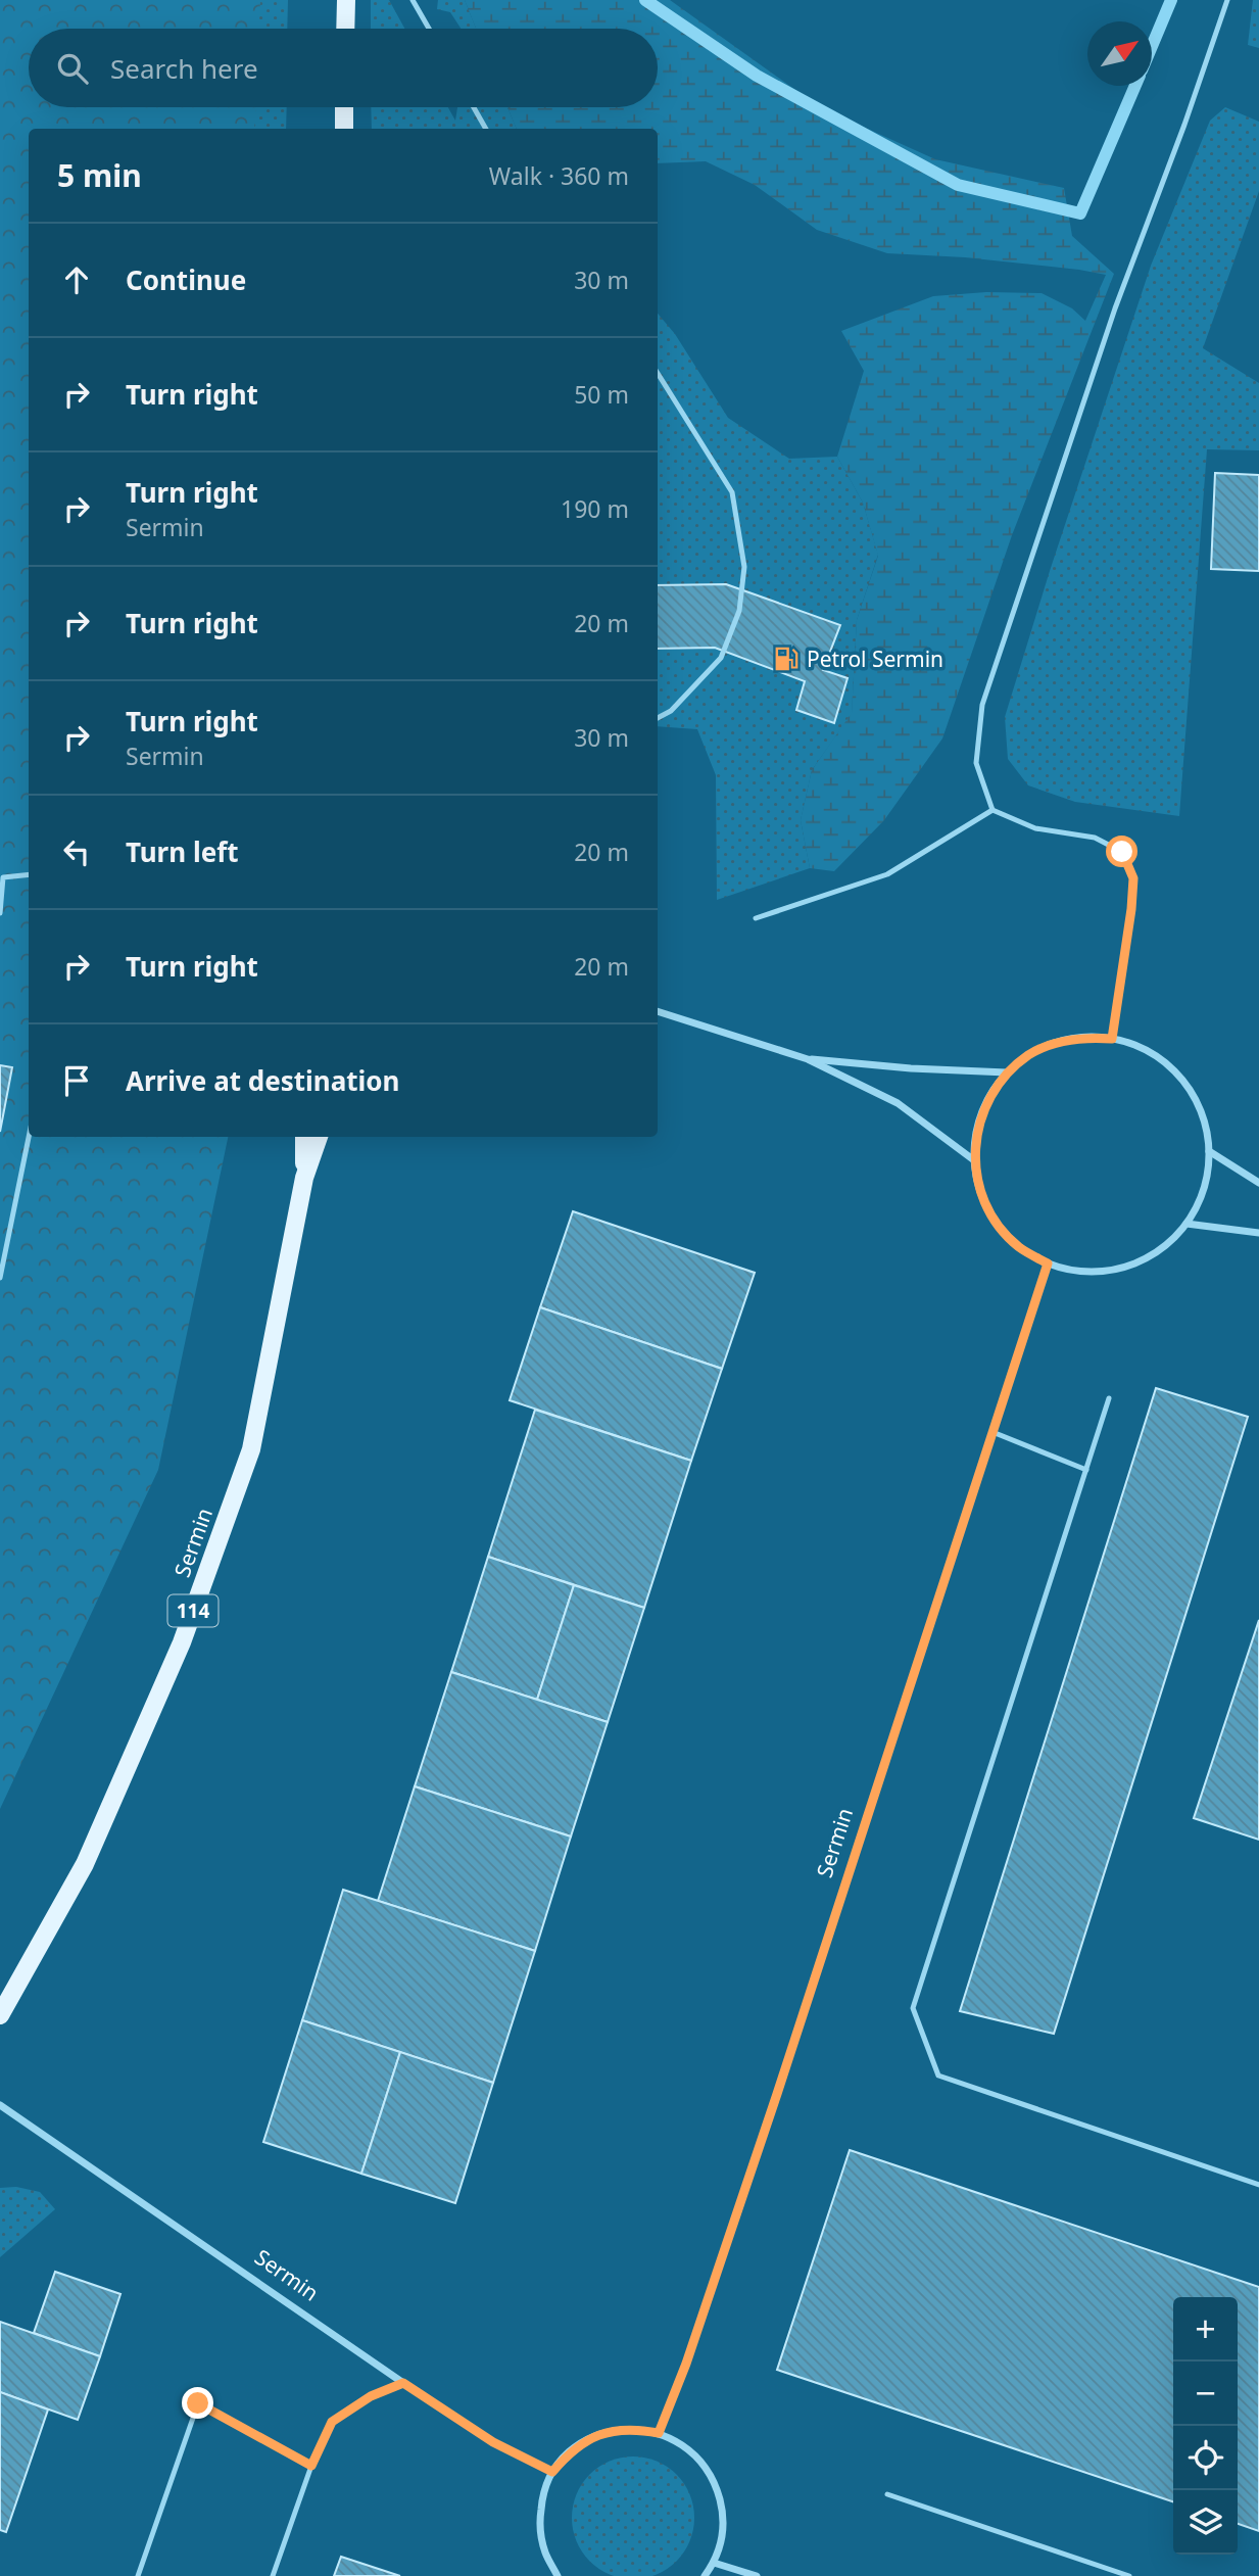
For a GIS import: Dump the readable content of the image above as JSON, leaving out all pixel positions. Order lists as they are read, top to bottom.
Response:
{
  "streets": {
    "main road": ["Sermin", "114"]
  },
  "places": {
    "fuel station": ["Petrol Sermin"]
  },
  "north": "top right",
  "page": {
    "search": "Search here",
    "heading": ["5 min", "Walk · 360 m"],
    "list": [
      ["Continue", "30 m"],
      ["Turn right", "50 m"],
      ["Turn right", "Sermin", "190 m"],
      ["Turn right", "20 m"],
      ["Turn right", "Sermin", "30 m"],
      ["Turn left", "20 m"],
      ["Turn right", "20 m"],
      "Arrive at destination"
    ],
    "map_buttons": ["+", "−"]
  }
}
